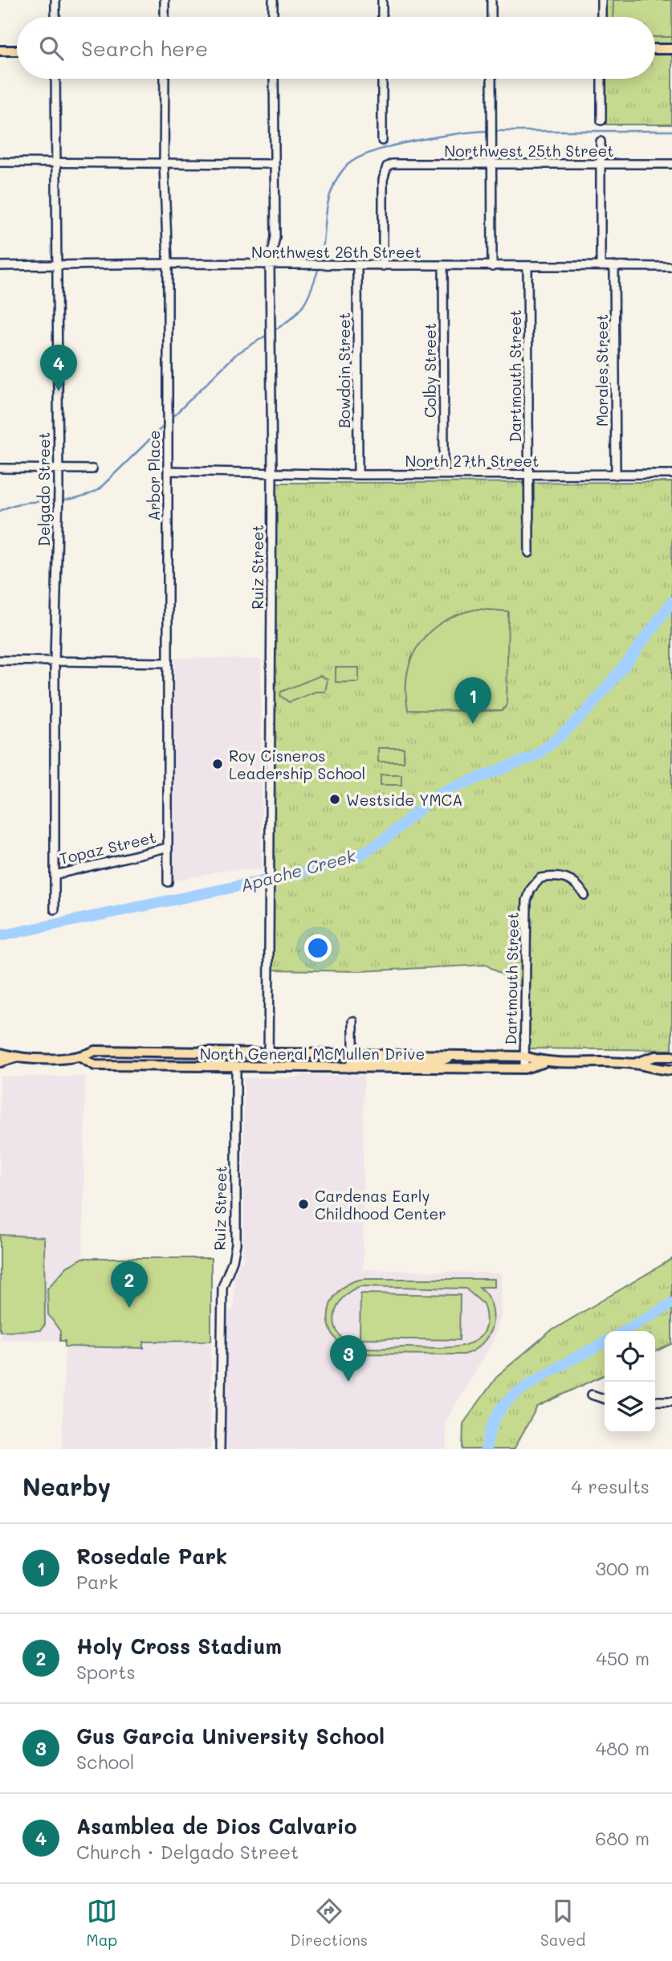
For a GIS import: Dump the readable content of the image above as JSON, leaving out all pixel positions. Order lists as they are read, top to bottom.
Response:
{
  "streets": {
    "main road": ["North General McMullen Drive"],
    "street": [
      "Northwest 25th Street",
      "Northwest 26th Street",
      "Bowdoin Street",
      "Colby Street",
      "Morales Street",
      "Dartmouth Street",
      "North 27th Street",
      "Arbor Place",
      "Delgado Street",
      "Ruiz Street",
      "Topaz Street"
    ]
  },
  "crossings": [
    ["Northwest 25th Street", "Northwest 26th Street"],
    ["Northwest 26th Street", "Bowdoin Street"],
    ["Northwest 26th Street", "Colby Street"],
    ["Northwest 26th Street", "Morales Street"],
    ["Northwest 26th Street", "Dartmouth Street"],
    ["Northwest 26th Street", "Arbor Place"],
    ["Northwest 26th Street", "Delgado Street"],
    ["Northwest 26th Street", "Ruiz Street"],
    ["Bowdoin Street", "North 27th Street"],
    ["Colby Street", "North 27th Street"],
    ["Morales Street", "North 27th Street"],
    ["Dartmouth Street", "North 27th Street"],
    ["Dartmouth Street", "North General McMullen Drive"],
    ["North 27th Street", "Arbor Place"],
    ["North 27th Street", "Ruiz Street"],
    ["Arbor Place", "Topaz Street"],
    ["Delgado Street", "Topaz Street"],
    ["Ruiz Street", "North General McMullen Drive"]
  ],
  "water": ["Apache Creek"],
  "places": ["Roy Cisneros Leadership School", "Westside YMCA", "Cardenas Early Childhood Center"],
  "page": {
    "search": "Search here",
    "pins": [
      "4",
      "1",
      "2",
      "3"
    ],
    "heading": ["Nearby", "4 results"],
    "list": [
      {
        "mark": "1",
        "name": "Rosedale Park",
        "note": "Park",
        "value": "300 m"
      },
      {
        "mark": "2",
        "name": "Holy Cross Stadium",
        "note": "Sports",
        "value": "450 m"
      },
      {
        "mark": "3",
        "name": "Gus Garcia University School",
        "note": "School",
        "value": "480 m"
      },
      {
        "mark": "4",
        "name": "Asamblea de Dios Calvario",
        "note": "Church · Delgado Street",
        "value": "680 m"
      }
    ],
    "nav": ["Map", "Directions", "Saved"]
  }
}
